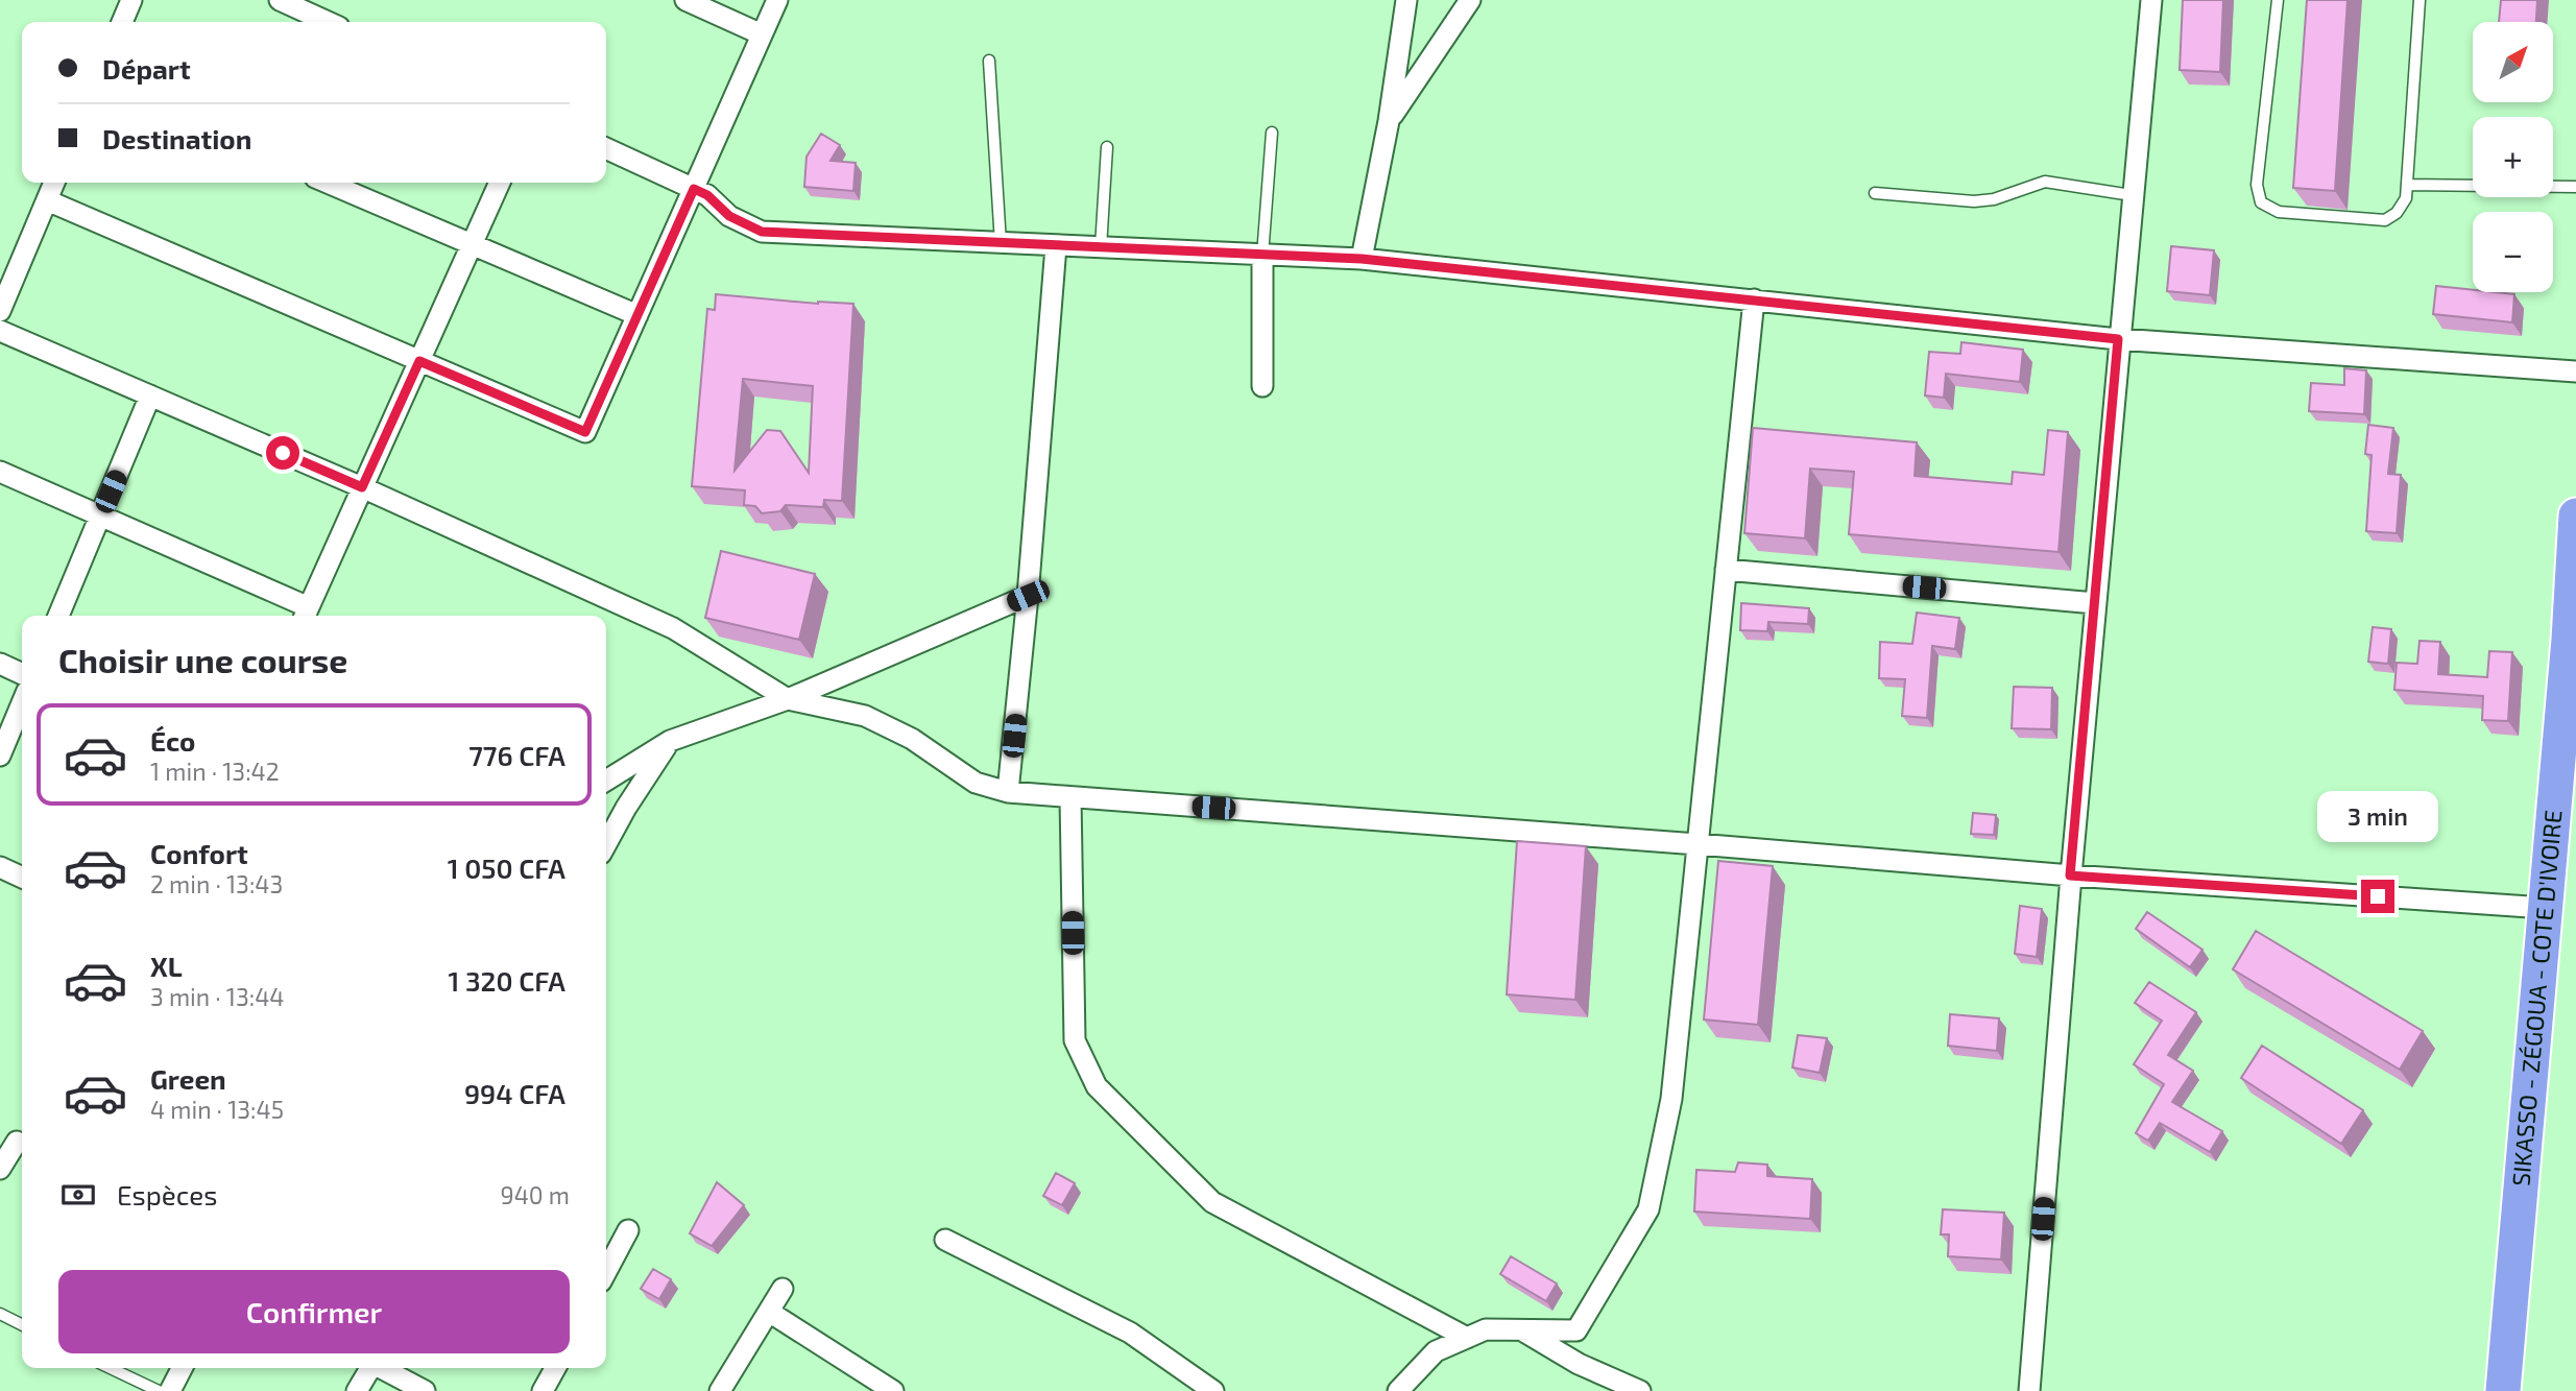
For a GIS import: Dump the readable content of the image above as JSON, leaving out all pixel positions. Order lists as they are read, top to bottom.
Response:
{
  "streets": {
    "highway": ["SIKASSO - ZÉGOUA - COTE D'IVOIRE"]
  },
  "north": "top right",
  "page": {
    "map_buttons": ["+", "−"],
    "banner": ["Départ", "Destination"],
    "heading": "Choisir une course",
    "list": [
      {
        "name": "Éco",
        "note": "1 min · 13:42",
        "value": "776 CFA"
      },
      {
        "name": "Confort",
        "note": "2 min · 13:43",
        "value": "1 050 CFA"
      },
      {
        "name": "XL",
        "note": "3 min · 13:44",
        "value": "1 320 CFA"
      },
      {
        "name": "Green",
        "note": "4 min · 13:45",
        "value": "994 CFA"
      }
    ],
    "bubble": "3 min",
    "pay": ["Espèces", "940 m"],
    "buttons": "Confirmer"
  }
}
